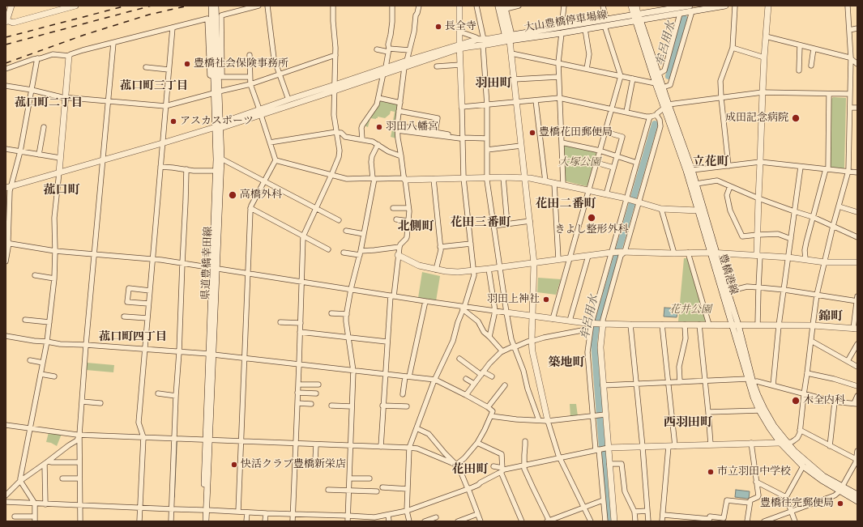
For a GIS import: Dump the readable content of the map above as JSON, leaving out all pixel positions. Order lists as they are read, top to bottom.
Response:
{
  "streets": {
    "street": ["大山豊橋停車場線", "県道豊橋幸田線", "豊橋港線"]
  },
  "crossings": [
    ["大山豊橋停車場線", "豊橋港線"]
  ],
  "districts": [
    "羽田町",
    "菰口町三丁目",
    "菰口町二丁目",
    "立花町",
    "菰口町",
    "花田二番町",
    "花田三番町",
    "北側町",
    "錦町",
    "菰口町四丁目",
    "築地町",
    "西羽田町",
    "花田町"
  ],
  "water": ["牟呂用水"],
  "parks": ["大塚公園", "花井公園"],
  "places": [
    "長全寺",
    "豊橋社会保険事務所",
    "成田記念病院",
    "アスカスポーツ",
    "羽田八幡宮",
    "豊橋花田郵便局",
    "高橋外科",
    "きよし整形外科",
    "羽田上神社",
    "木全内科",
    "快活クラブ豊橋新栄店",
    "市立羽田中学校",
    "豊橋往完郵便局"
  ]
}
